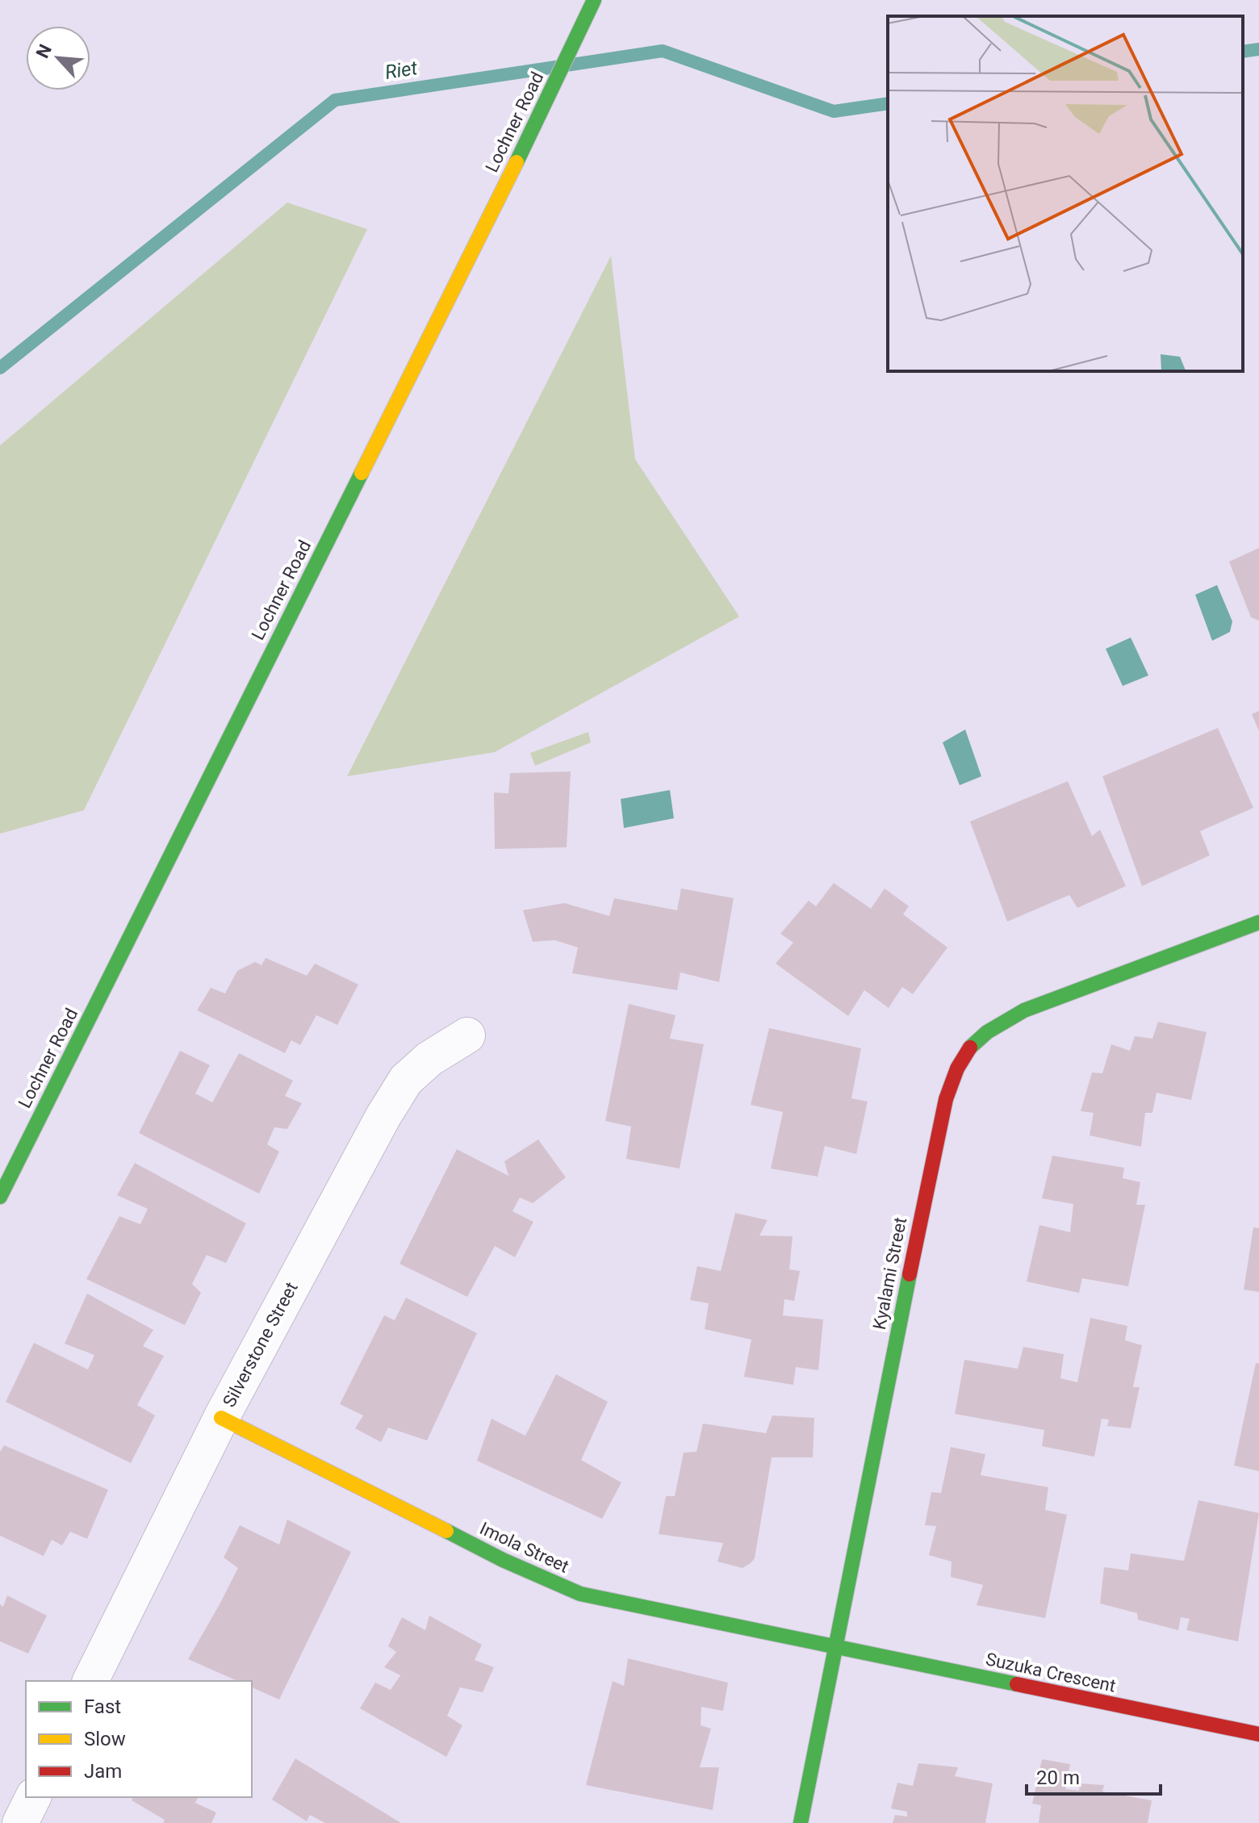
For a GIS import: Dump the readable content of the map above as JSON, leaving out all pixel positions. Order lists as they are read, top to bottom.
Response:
{
  "streets": {
    "street": [
      "Lochner Road",
      "Kyalami Street",
      "Silverstone Street",
      "Imola Street",
      "Suzuka Crescent"
    ]
  },
  "crossings": [
    ["Kyalami Street", "Imola Street"],
    ["Kyalami Street", "Suzuka Crescent"],
    ["Silverstone Street", "Imola Street"],
    ["Imola Street", "Suzuka Crescent"]
  ],
  "water": ["Riet"],
  "legend": ["Fast", "Slow", "Jam"],
  "scale_bar": "20 m",
  "north": "top left"
}
